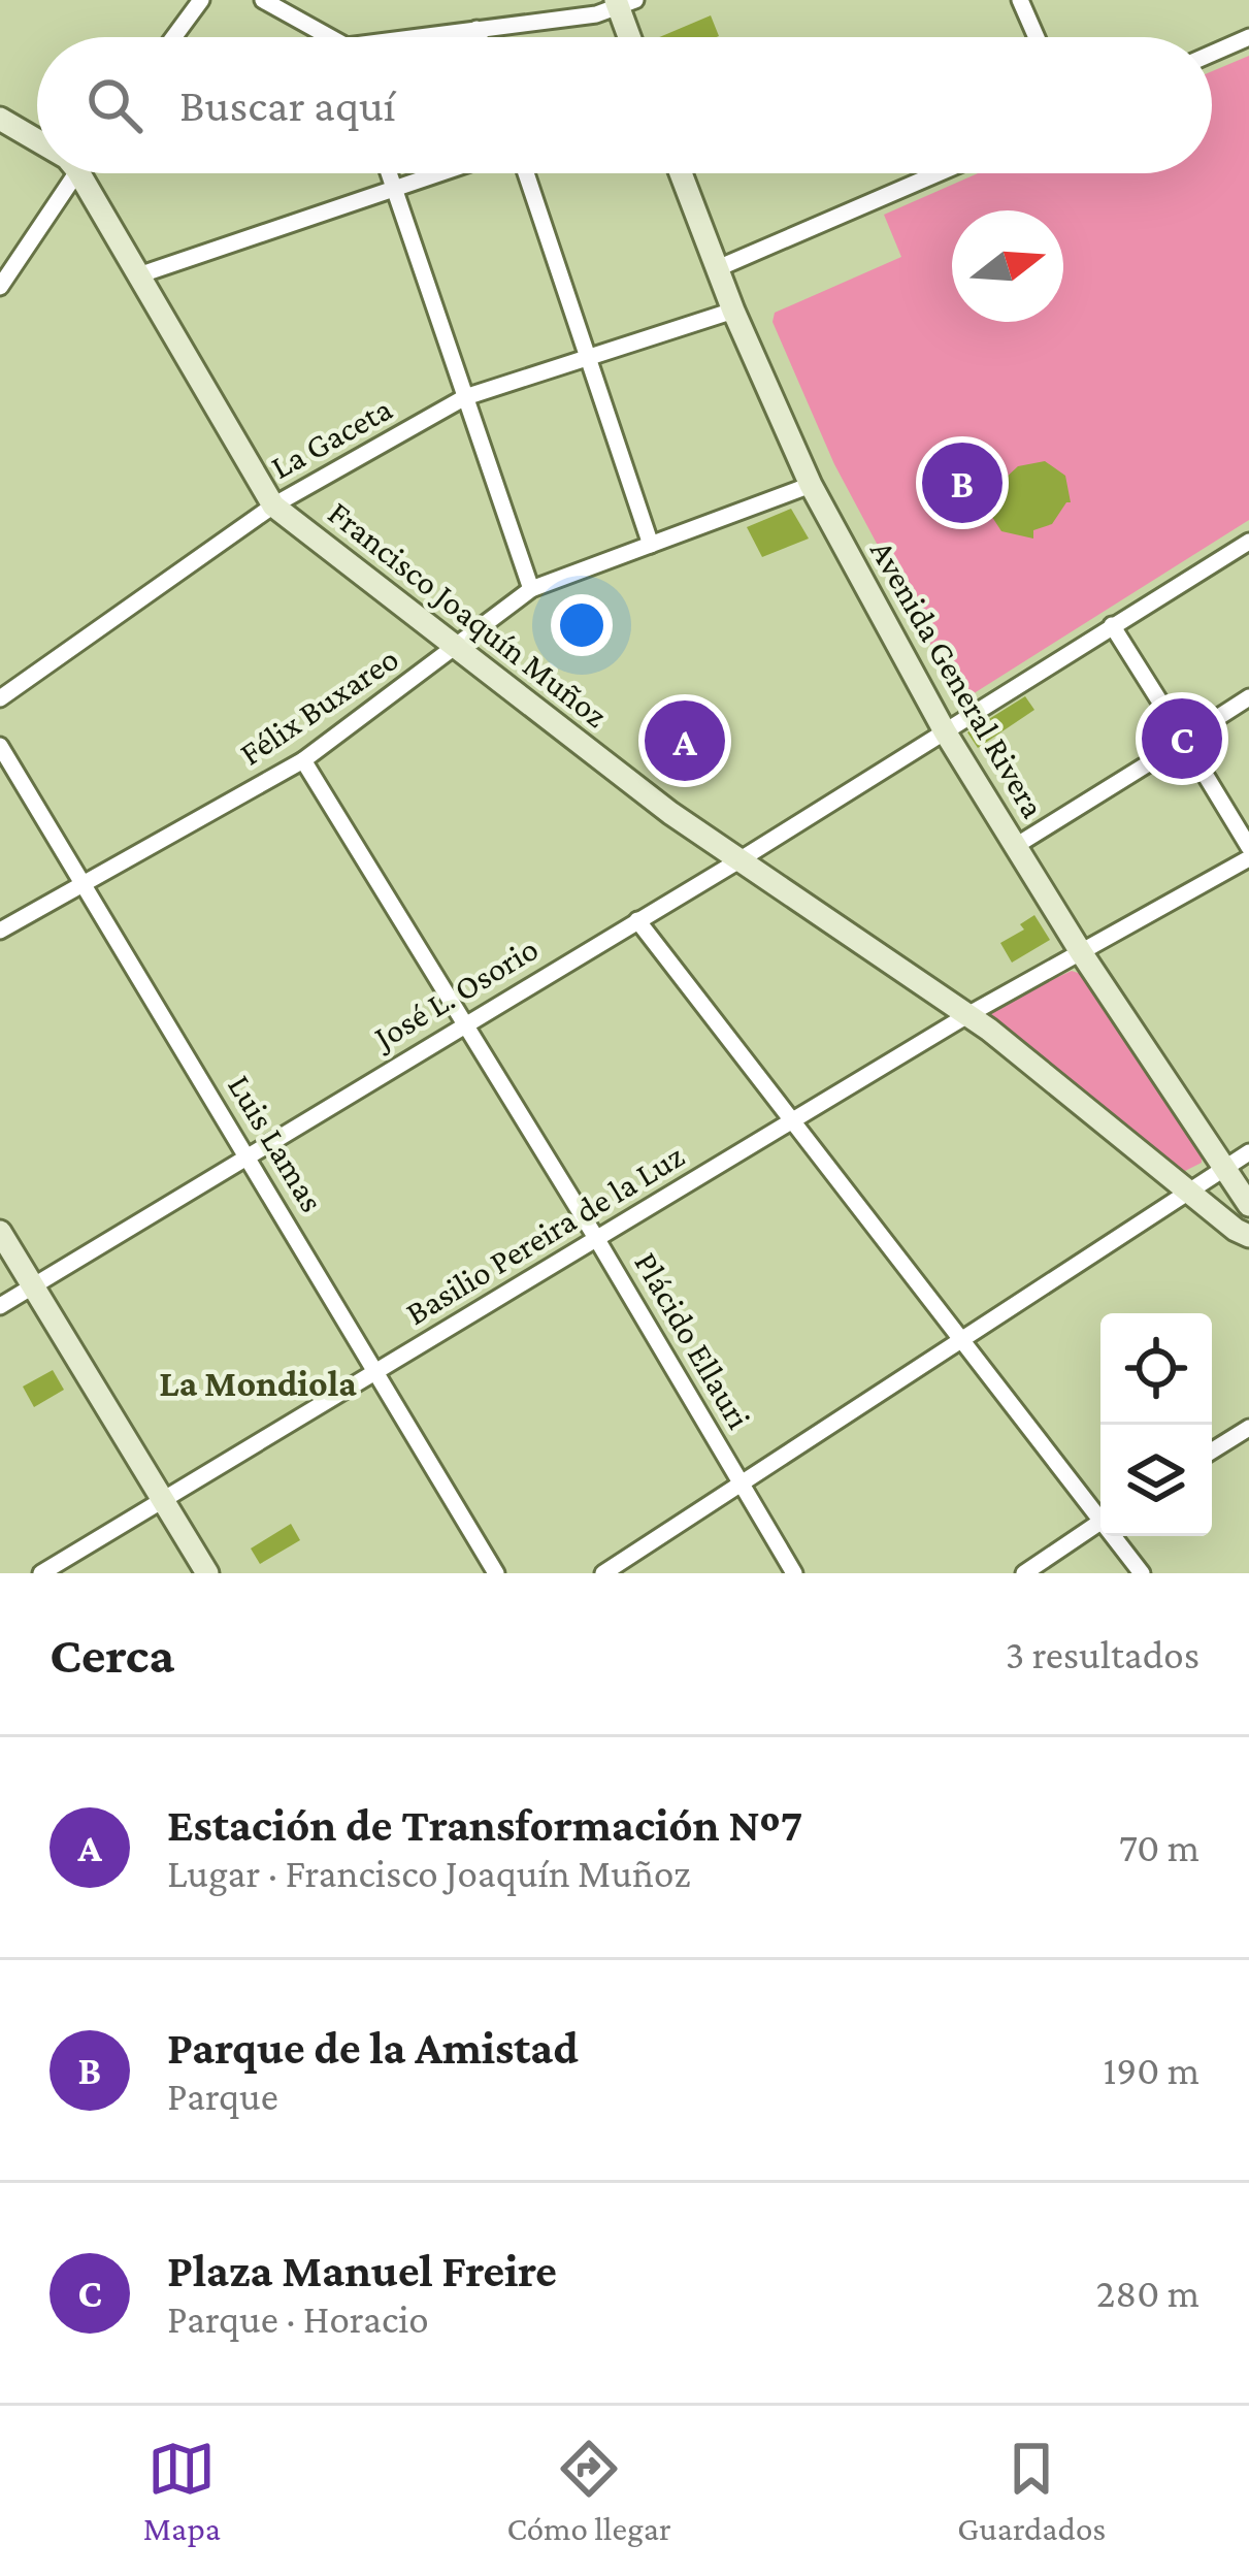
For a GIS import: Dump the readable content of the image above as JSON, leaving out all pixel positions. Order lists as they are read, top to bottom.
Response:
{
  "streets": {
    "street": [
      "La Gaceta",
      "Francisco Joaquín Muñoz",
      "Avenida General Rivera",
      "Félix Buxareo",
      "José L. Osorio",
      "Luis Lamas",
      "Basilio Pereira de la Luz",
      "Plácido Ellauri"
    ]
  },
  "crossings": [
    ["La Gaceta", "Francisco Joaquín Muñoz"],
    ["La Gaceta", "Avenida General Rivera"],
    ["Francisco Joaquín Muñoz", "Félix Buxareo"],
    ["Francisco Joaquín Muñoz", "José L. Osorio"],
    ["Francisco Joaquín Muñoz", "Basilio Pereira de la Luz"],
    ["Avenida General Rivera", "Félix Buxareo"],
    ["Avenida General Rivera", "José L. Osorio"],
    ["Avenida General Rivera", "Basilio Pereira de la Luz"],
    ["Félix Buxareo", "Luis Lamas"],
    ["Félix Buxareo", "Plácido Ellauri"],
    ["José L. Osorio", "Luis Lamas"],
    ["José L. Osorio", "Plácido Ellauri"],
    ["Luis Lamas", "Basilio Pereira de la Luz"],
    ["Basilio Pereira de la Luz", "Plácido Ellauri"]
  ],
  "districts": ["La Mondiola"],
  "north": "right",
  "page": {
    "search": "Buscar aquí",
    "pins": ["B", "C", "A"],
    "heading": ["Cerca", "3 resultados"],
    "list": [
      {
        "mark": "A",
        "name": "Estación de Transformación Nº7",
        "note": "Lugar · Francisco Joaquín Muñoz",
        "value": "70 m"
      },
      {
        "mark": "B",
        "name": "Parque de la Amistad",
        "note": "Parque",
        "value": "190 m"
      },
      {
        "mark": "C",
        "name": "Plaza Manuel Freire",
        "note": "Parque · Horacio",
        "value": "280 m"
      }
    ],
    "nav": ["Mapa", "Cómo llegar", "Guardados"]
  }
}
